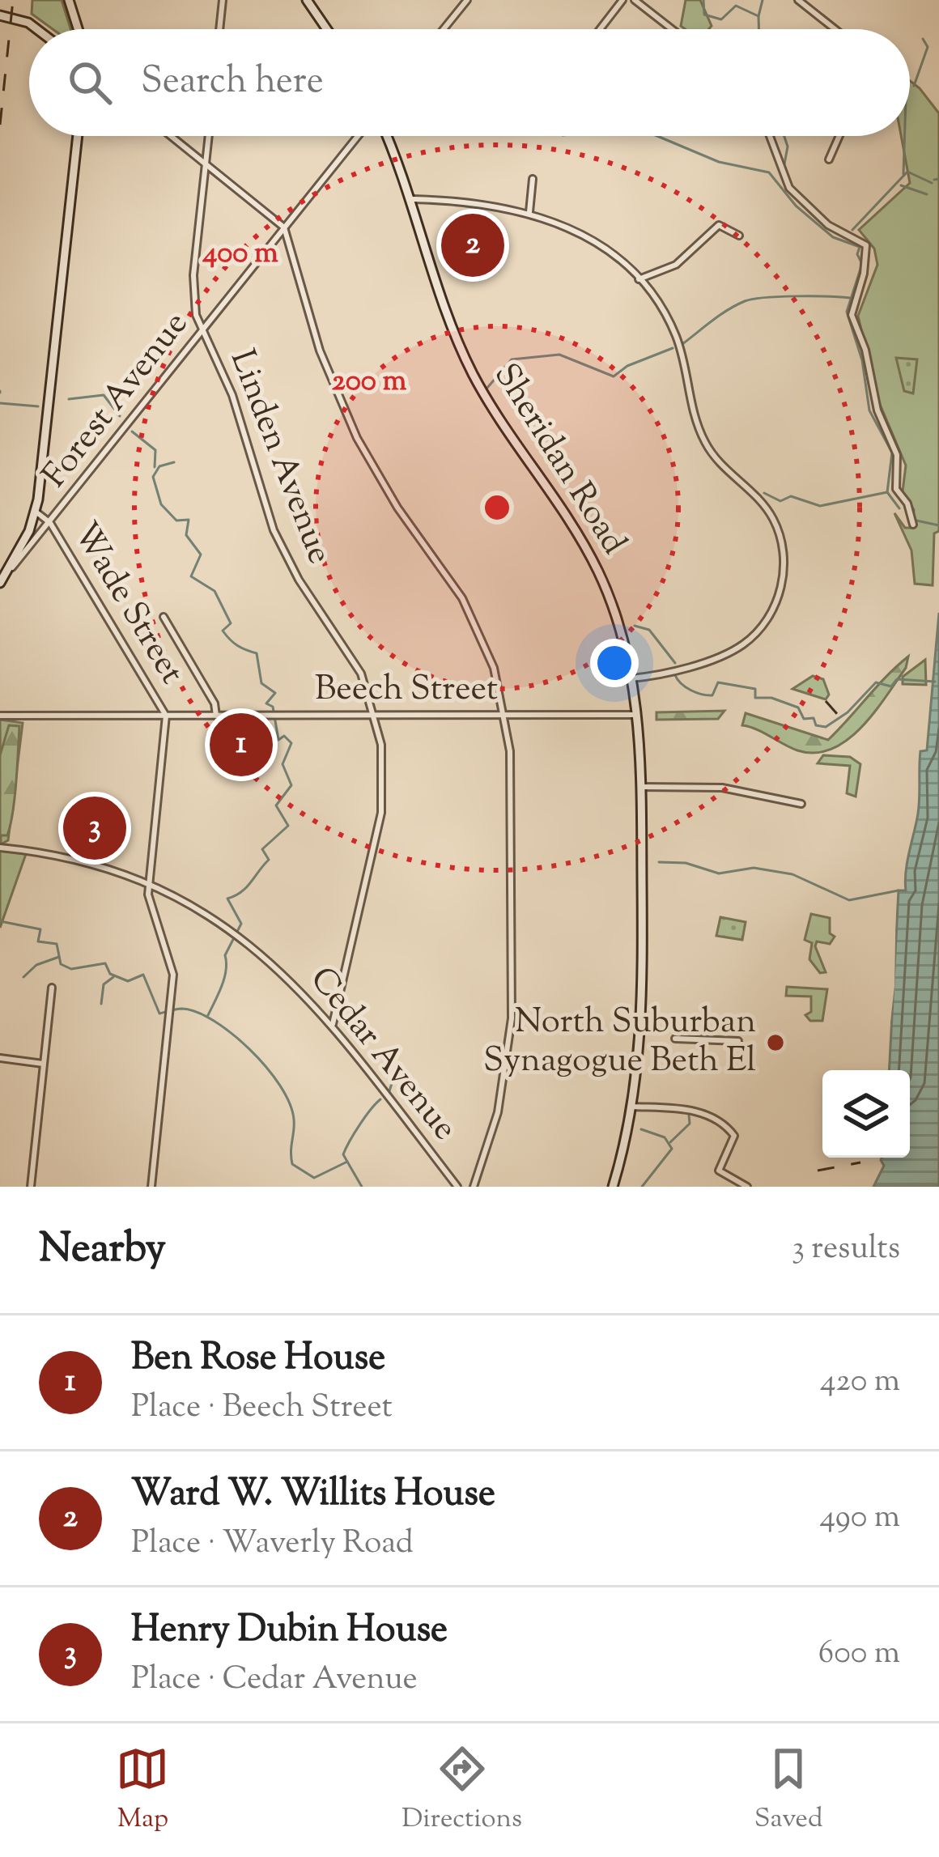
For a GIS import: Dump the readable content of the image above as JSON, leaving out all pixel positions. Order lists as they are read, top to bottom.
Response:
{
  "streets": {
    "street": [
      "Forest Avenue",
      "Linden Avenue",
      "Sheridan Road",
      "Wade Street",
      "Beech Street",
      "Cedar Avenue"
    ]
  },
  "crossings": [
    ["Forest Avenue", "Linden Avenue"],
    ["Forest Avenue", "Wade Street"],
    ["Linden Avenue", "Beech Street"],
    ["Linden Avenue", "Cedar Avenue"],
    ["Sheridan Road", "Beech Street"],
    ["Wade Street", "Beech Street"],
    ["Wade Street", "Cedar Avenue"]
  ],
  "places": ["North Suburban Synagogue Beth El"],
  "page": {
    "search": "Search here",
    "pins": ["2", "1", "3"],
    "heading": ["Nearby", "3 results"],
    "list": [
      {
        "mark": "1",
        "name": "Ben Rose House",
        "note": "Place · Beech Street",
        "value": "420 m"
      },
      {
        "mark": "2",
        "name": "Ward W. Willits House",
        "note": "Place · Waverly Road",
        "value": "490 m"
      },
      {
        "mark": "3",
        "name": "Henry Dubin House",
        "note": "Place · Cedar Avenue",
        "value": "600 m"
      }
    ],
    "nav": ["Map", "Directions", "Saved"]
  },
  "rings": ["400 m", "200 m"]
}
